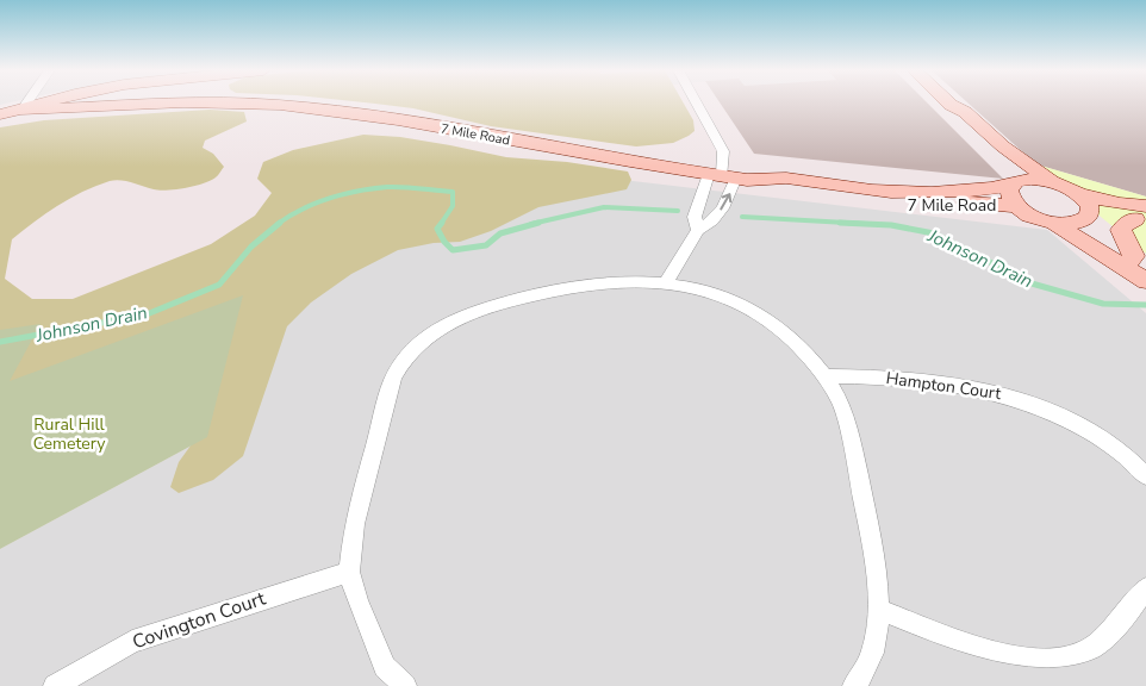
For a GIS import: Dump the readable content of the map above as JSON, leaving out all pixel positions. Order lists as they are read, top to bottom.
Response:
{
  "streets": {
    "street": ["7 Mile Road", "Hampton Court", "Covington Court"]
  },
  "water": ["Johnson Drain"],
  "parks": ["Rural Hill Cemetery"]
}
